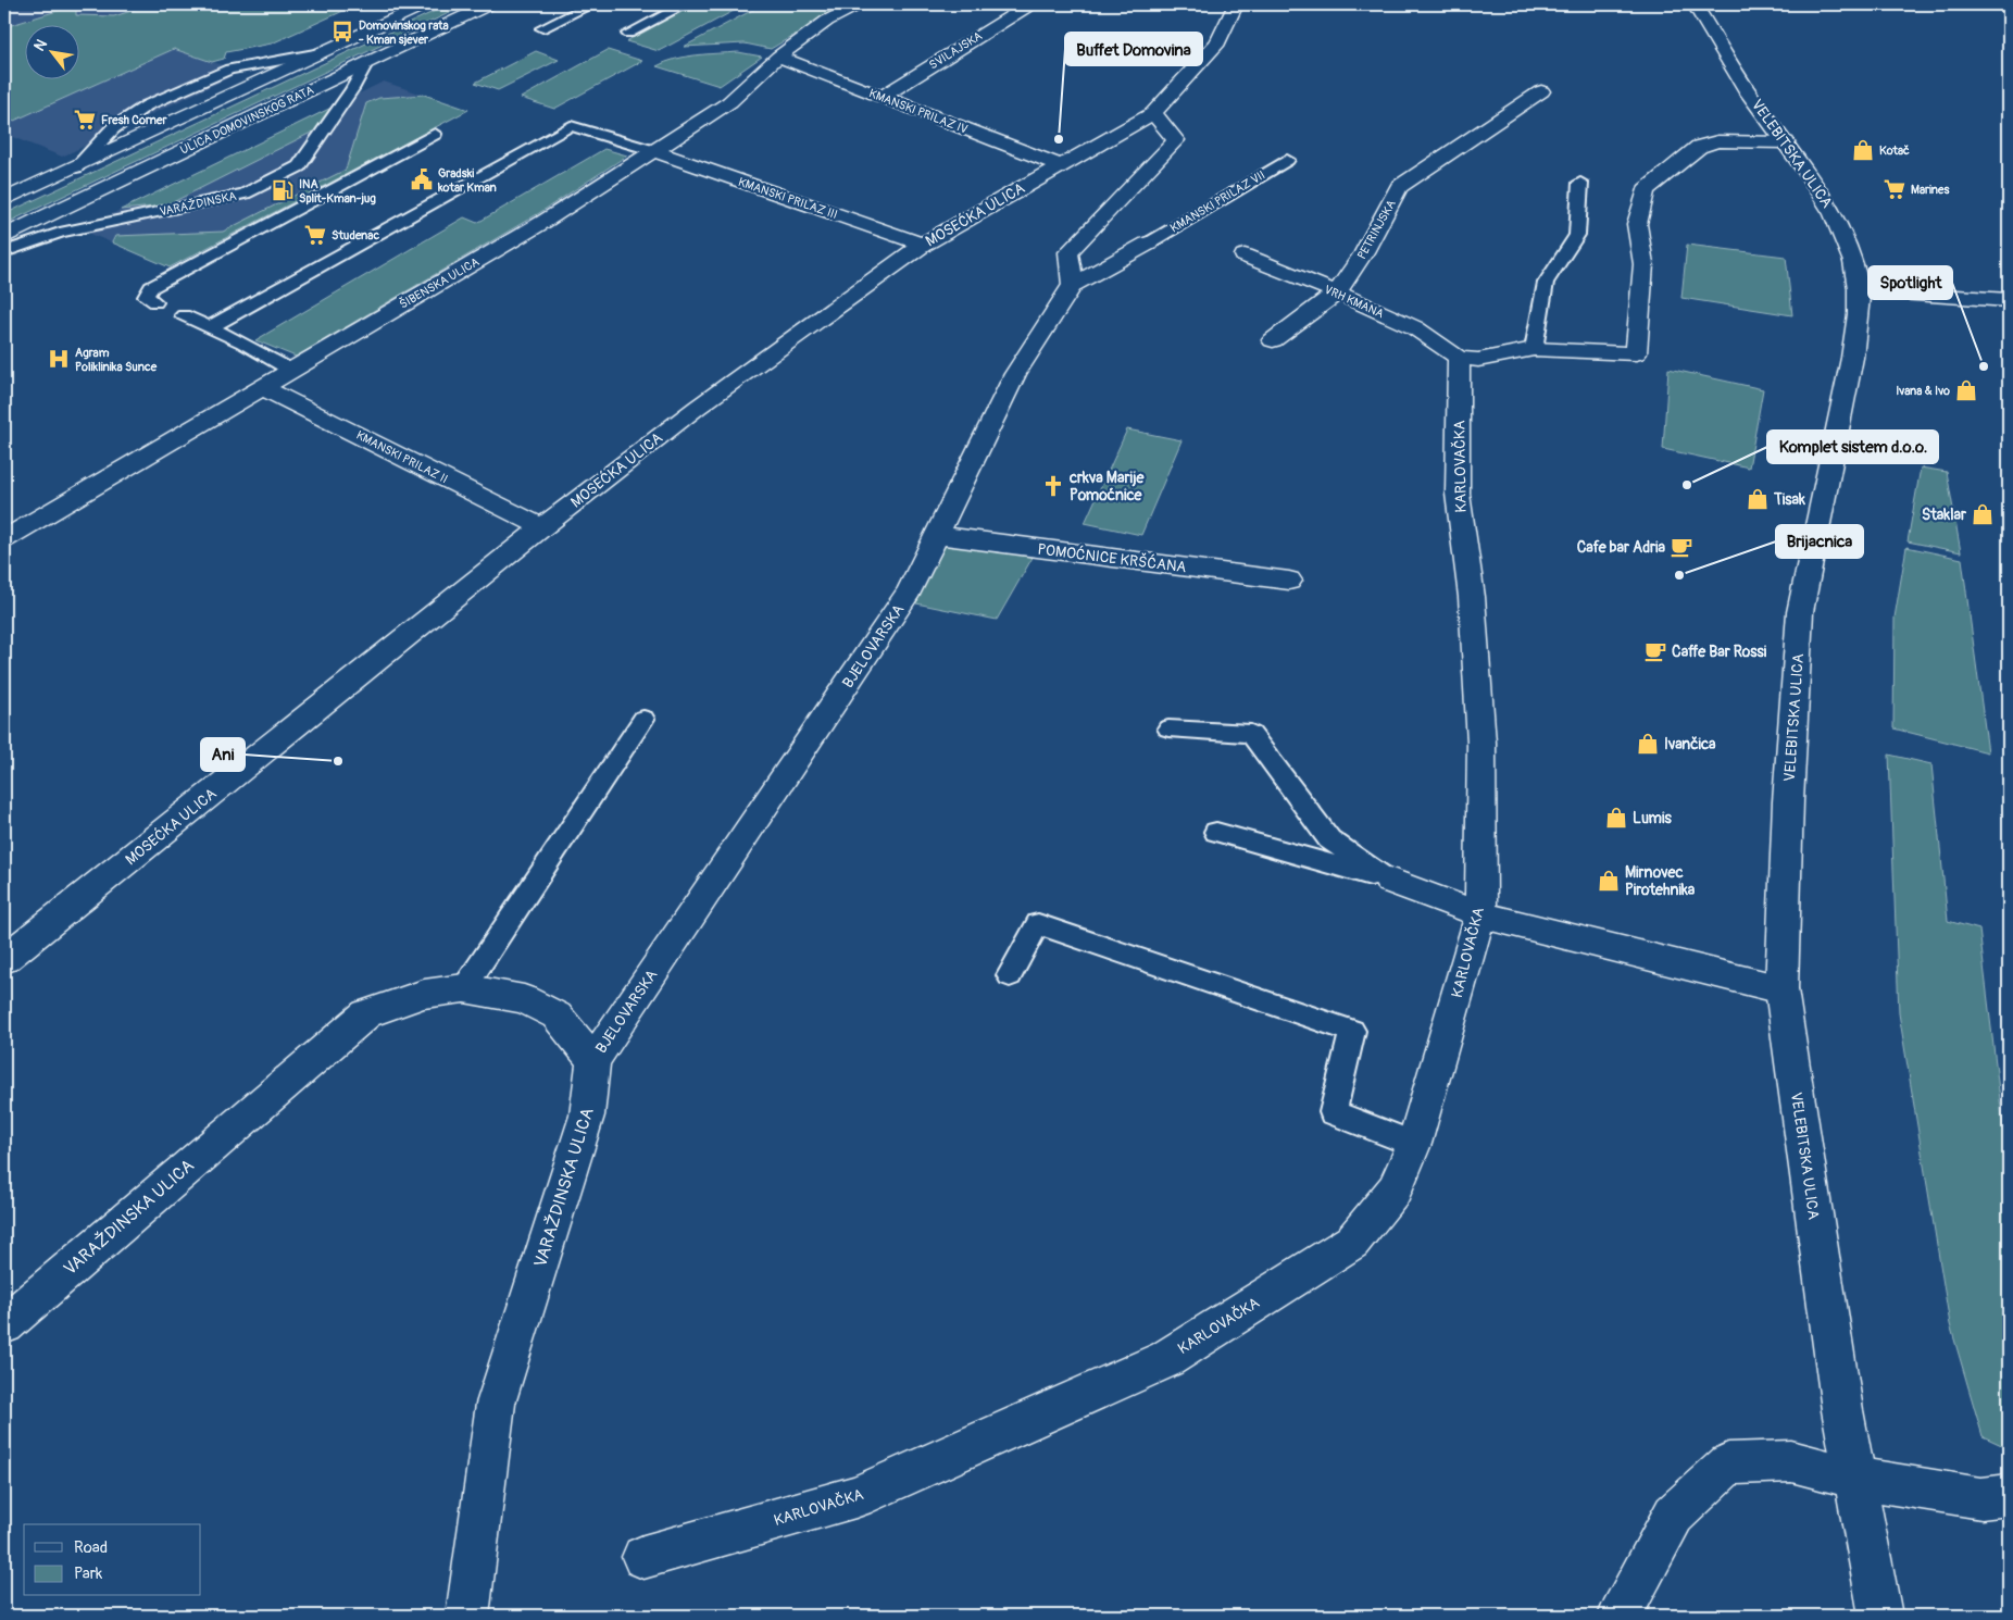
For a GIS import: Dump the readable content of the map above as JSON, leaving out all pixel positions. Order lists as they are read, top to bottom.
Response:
{
  "streets": {
    "street": [
      "SVILAJSKA",
      "KMANSKI PRILAZ IV",
      "ULICA DOMOVINSKOG RATA",
      "VELEBITSKA ULICA",
      "KMANSKI PRILAZ III",
      "MOSEĆKA ULICA",
      "PETRINJSKA",
      "ŠIBENSKA ULICA",
      "VRH KMANA",
      "KMANSKI PRILAZ II",
      "KARLOVAČKA",
      "POMOĆNICE KRŠĆANA",
      "BJELOVARSKA",
      "VARAŽDINSKA ULICA"
    ],
    "lane": ["KMANSKI PRILAZ VII", "VARAŽDINSKA"]
  },
  "crossings": [
    ["SVILAJSKA", "KMANSKI PRILAZ IV"],
    ["KMANSKI PRILAZ IV", "MOSEĆKA ULICA"],
    ["KMANSKI PRILAZ IV", "ŠIBENSKA ULICA"],
    ["ULICA DOMOVINSKOG RATA", "VARAŽDINSKA"],
    ["KMANSKI PRILAZ III", "MOSEĆKA ULICA"],
    ["KMANSKI PRILAZ III", "ŠIBENSKA ULICA"],
    ["KMANSKI PRILAZ VII", "BJELOVARSKA"],
    ["MOSEĆKA ULICA", "KMANSKI PRILAZ II"],
    ["PETRINJSKA", "VRH KMANA"],
    ["ŠIBENSKA ULICA", "KMANSKI PRILAZ II"],
    ["VRH KMANA", "KARLOVAČKA"],
    ["POMOĆNICE KRŠĆANA", "BJELOVARSKA"],
    ["BJELOVARSKA", "VARAŽDINSKA ULICA"]
  ],
  "places": {
    "bus stop": ["Domovinskog rata - Kman sjever"],
    "supermarket": ["Fresh Corner", "Marines", "Studenac"],
    "other": [
      "Buffet Domovina",
      "Spotlight",
      "Komplet sistem d.o.o.",
      "Brijacnica",
      "Ani"
    ],
    "shop": [
      "Kotač",
      "Ivana & Ivo",
      "Tisak",
      "Staklar",
      "Ivančica",
      "Lumis",
      "Mirnovec Pirotehnika"
    ],
    "public building": ["Gradski kotar Kman"],
    "fuel station": ["INA Split-Kman-jug"],
    "hospital": ["Agram Poliklinika Sunce"],
    "church": ["crkva Marije Pomoćnice"],
    "cafe": ["Cafe bar Adria", "Caffe Bar Rossi"]
  },
  "legend": ["Road", "Park"],
  "north": "top left"
}
